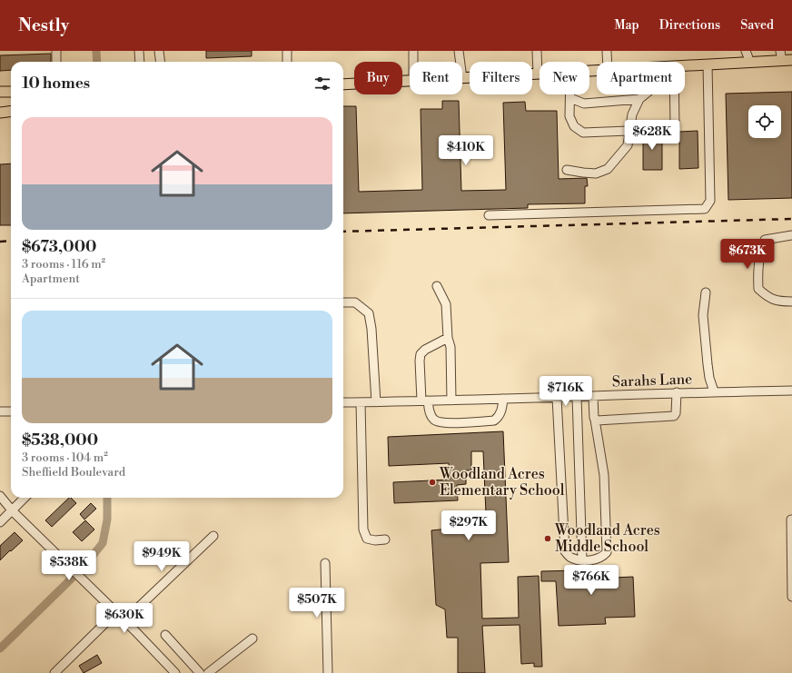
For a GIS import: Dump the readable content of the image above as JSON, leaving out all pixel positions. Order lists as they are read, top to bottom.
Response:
{
  "streets": {
    "street": ["Sarahs Lane"]
  },
  "places": ["Woodland Acres Elementary School", "Woodland Acres Middle School"],
  "page": {
    "header": "Nestly",
    "nav": ["Map", "Directions", "Saved"],
    "chip": [
      "Buy",
      "Rent",
      "Filters",
      "New",
      "Apartment"
    ],
    "heading": "10 homes",
    "list": [
      {
        "name": "$673,000",
        "note": "3 rooms · 116 m² · Apartment"
      },
      {
        "name": "$538,000",
        "note": "3 rooms · 104 m² · Sheffield Boulevard"
      }
    ],
    "price": [
      "$628K",
      "$410K",
      "$673K",
      "$716K",
      "$297K",
      "$949K",
      "$538K",
      "$766K",
      "$507K",
      "$630K"
    ]
  }
}
